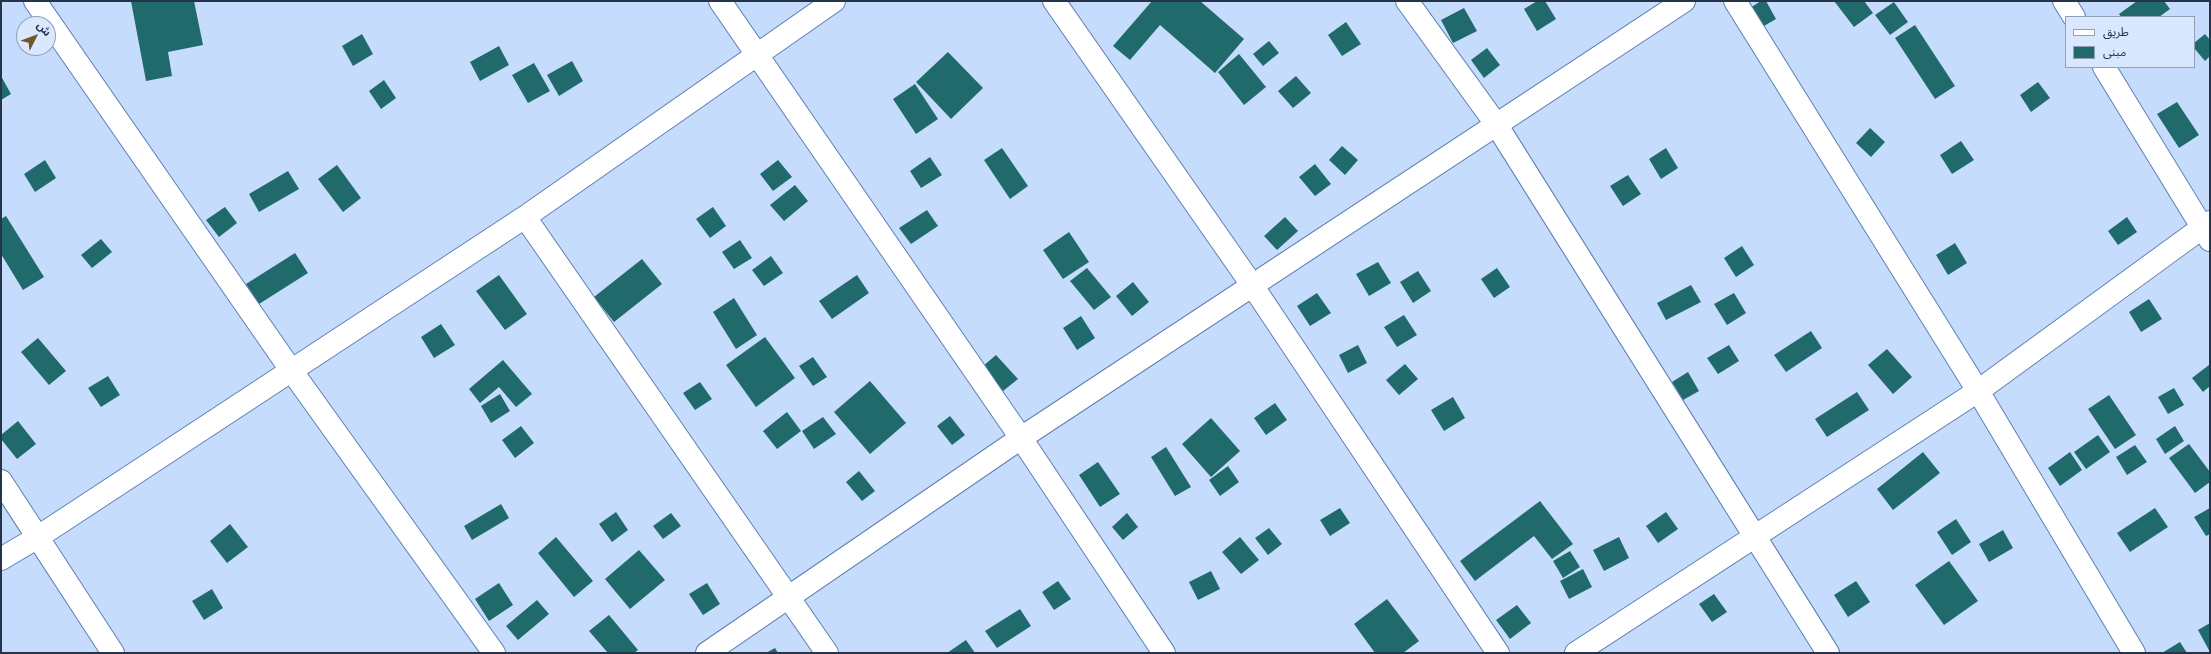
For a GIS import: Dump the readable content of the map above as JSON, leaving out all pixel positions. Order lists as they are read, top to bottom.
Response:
{
  "legend": ["طريق", "مبنى"],
  "north": "top right"
}
